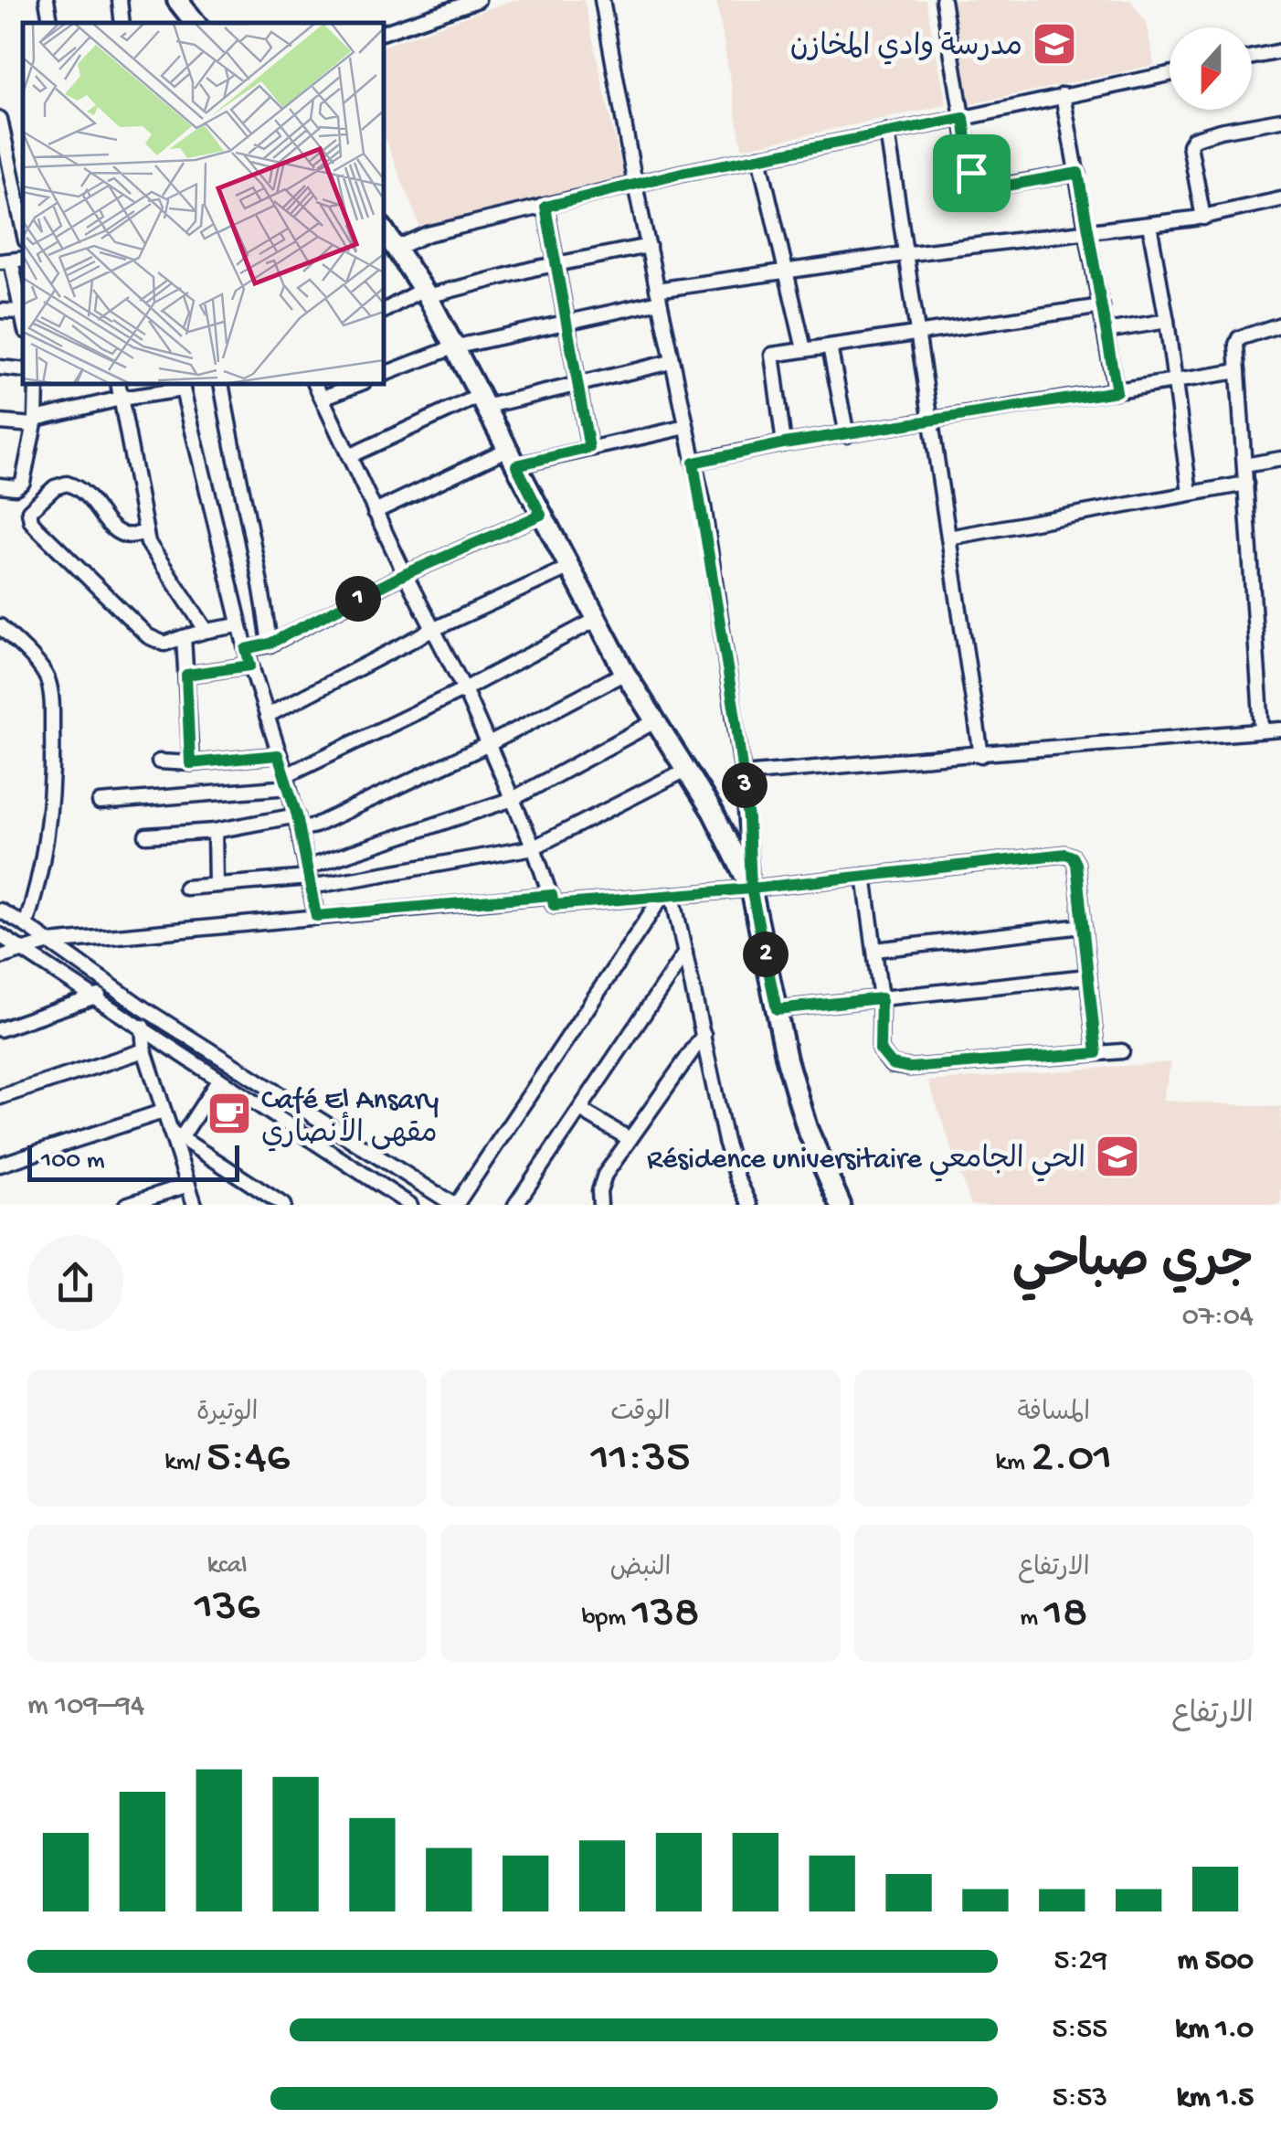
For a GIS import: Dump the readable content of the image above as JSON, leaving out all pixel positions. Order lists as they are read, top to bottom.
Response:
{
  "places": {
    "school or university": ["مدرسة وادي المخازن", "Résidence universitaire الحي الجامعي"],
    "cafe": ["Café El Ansary مقهى الأنصاري"]
  },
  "scale_bar": "100 m",
  "north": "bottom",
  "page": {
    "pins": ["1", "3", "2"],
    "scale": "100 m",
    "heading": ["جري صباحي", "07:04"],
    "stats": [
      ["المسافة", "2.01 km"],
      ["الوقت", "11:35"],
      ["الوتيرة", "5:46 /km"],
      ["الارتفاع", "18 m"],
      ["النبض", "138 bpm"],
      ["kcal", "136"]
    ],
    "chart": ["الارتفاع", "94–109 m"],
    "list": [
      {
        "name": "500 m",
        "note": "5:29"
      },
      {
        "name": "1.0 km",
        "note": "5:55"
      },
      {
        "name": "1.5 km",
        "note": "5:53"
      }
    ]
  }
}
